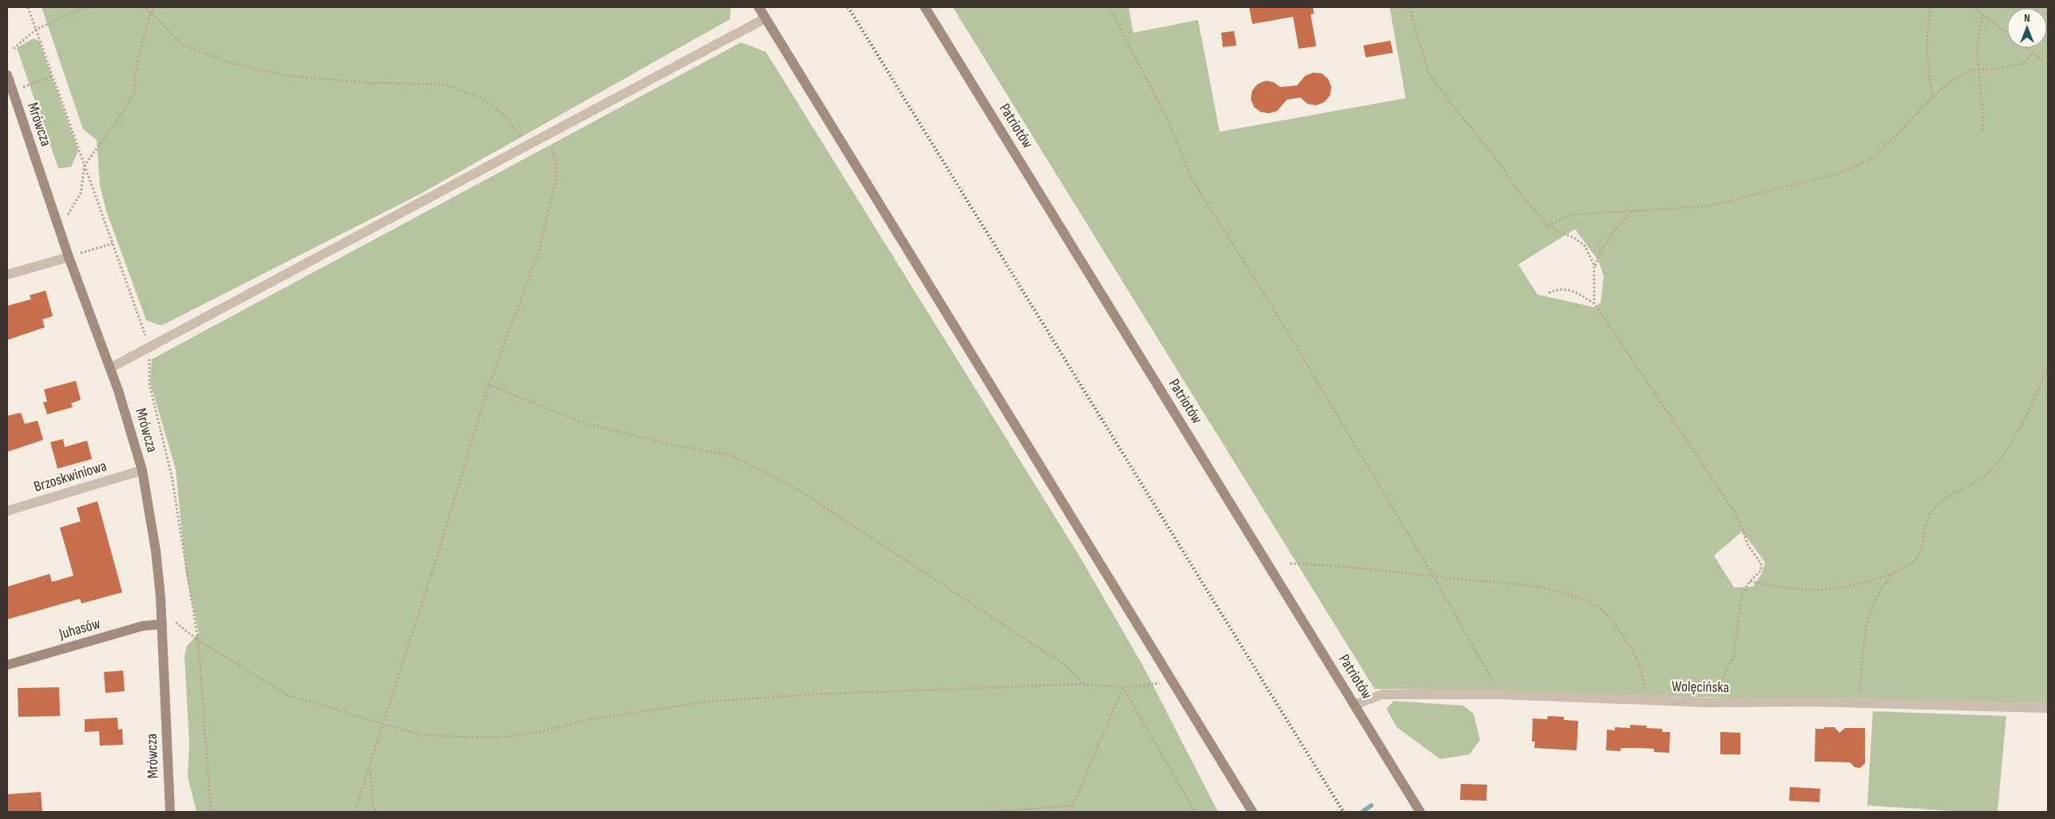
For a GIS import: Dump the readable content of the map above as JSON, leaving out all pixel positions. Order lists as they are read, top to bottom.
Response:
{
  "streets": {
    "main road": ["Mrówcza", "Patriotów", "Juhasów"],
    "street": ["Brzoskwiniowa", "Wolęcińska"]
  },
  "crossings": [
    ["Mrówcza", "Brzoskwiniowa"],
    ["Mrówcza", "Juhasów"],
    ["Patriotów", "Wolęcińska"]
  ],
  "north": "top"
}
